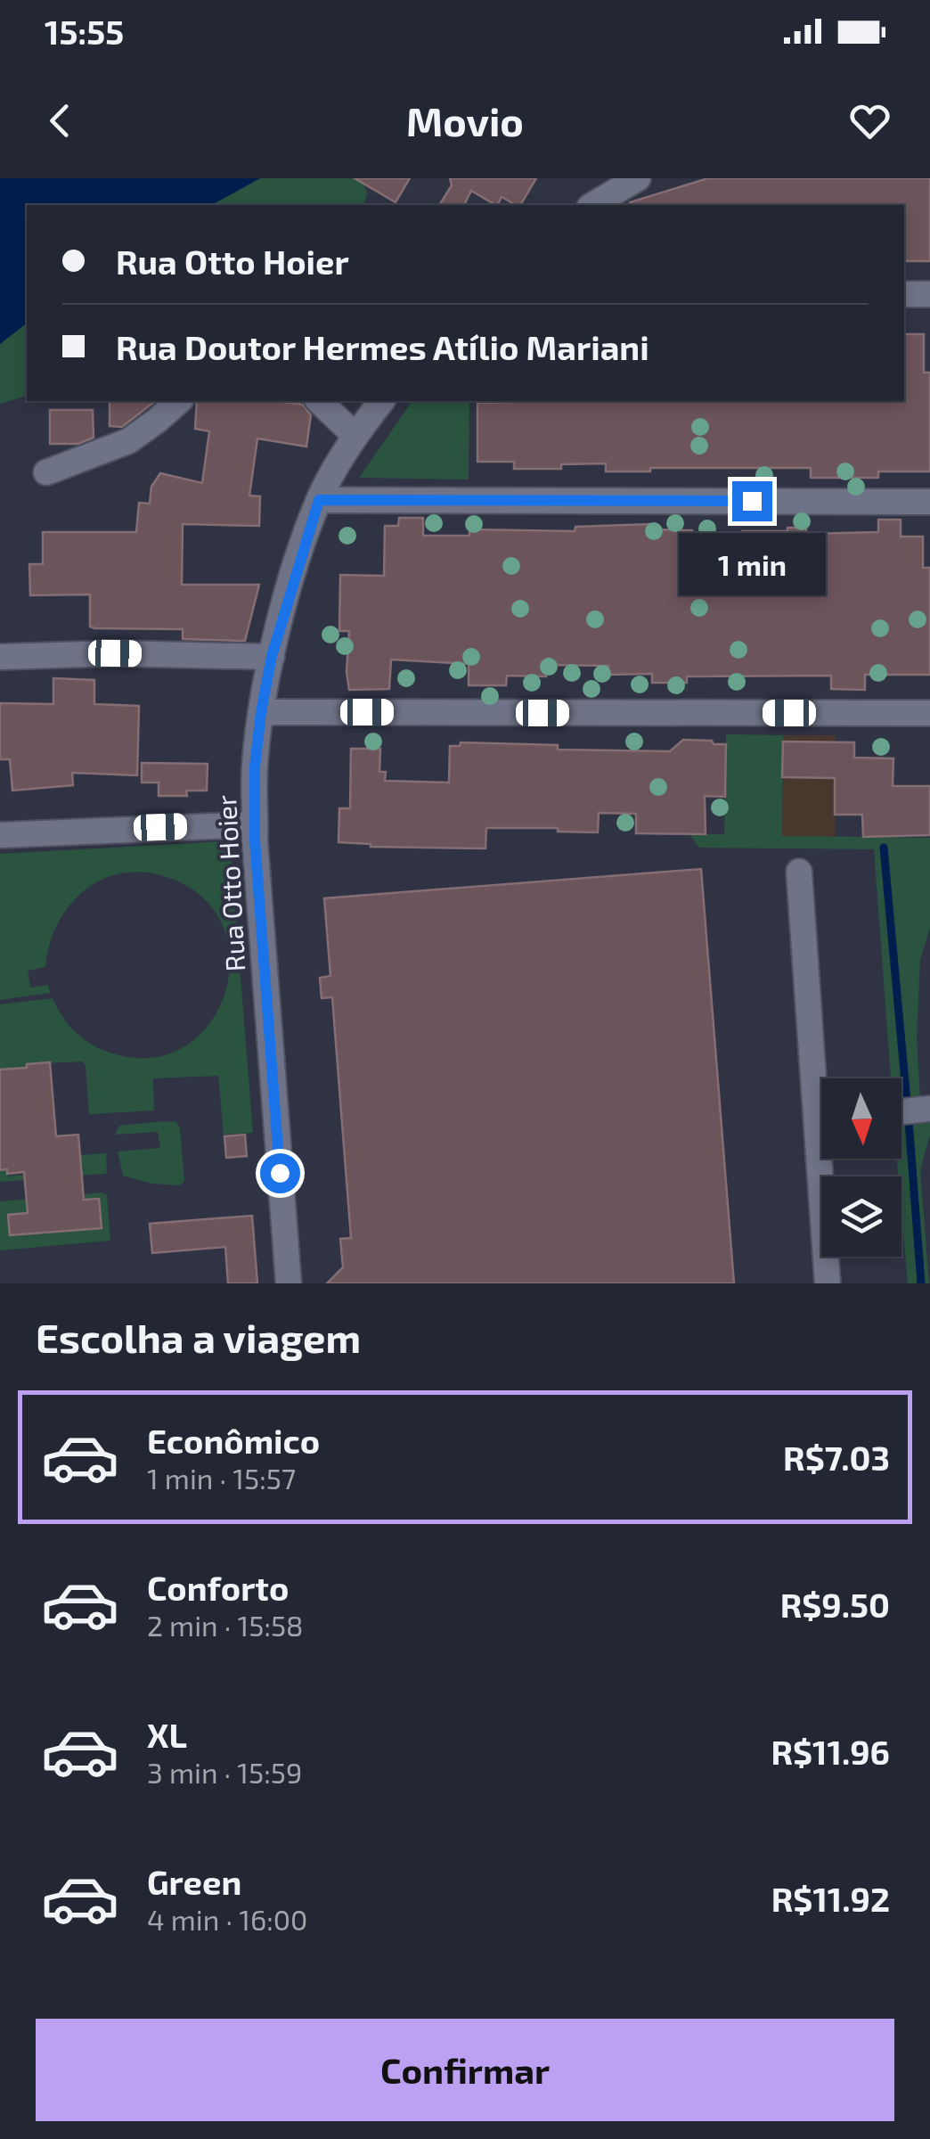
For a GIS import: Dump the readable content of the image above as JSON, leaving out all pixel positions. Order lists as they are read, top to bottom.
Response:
{
  "streets": {
    "street": ["Rua Otto Hoier"]
  },
  "north": "bottom",
  "page": {
    "status": "15:55",
    "header": "Movio",
    "banner": ["Rua Otto Hoier", "Rua Doutor Hermes Atílio Mariani"],
    "bubble": "1 min",
    "heading": "Escolha a viagem",
    "list": [
      {
        "name": "Econômico",
        "note": "1 min · 15:57",
        "value": "R$7.03"
      },
      {
        "name": "Conforto",
        "note": "2 min · 15:58",
        "value": "R$9.50"
      },
      {
        "name": "XL",
        "note": "3 min · 15:59",
        "value": "R$11.96"
      },
      {
        "name": "Green",
        "note": "4 min · 16:00",
        "value": "R$11.92"
      }
    ],
    "buttons": "Confirmar"
  }
}
